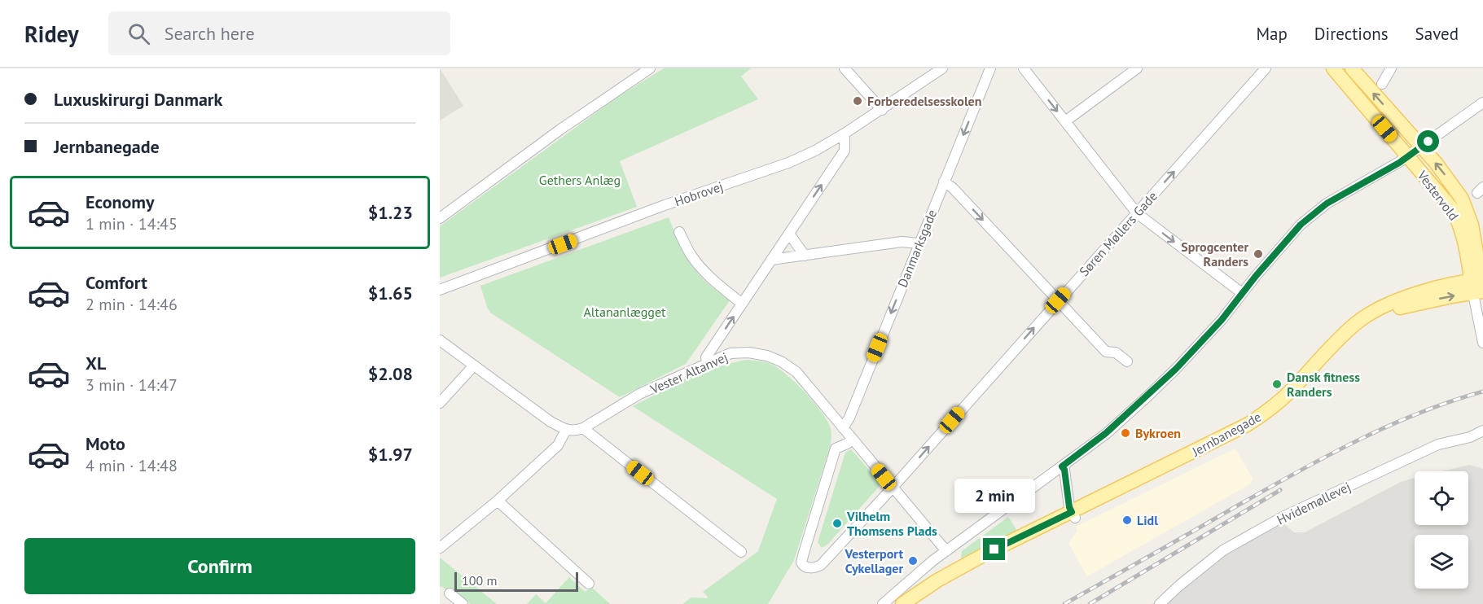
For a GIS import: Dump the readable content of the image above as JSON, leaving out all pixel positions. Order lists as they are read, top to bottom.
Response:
{
  "streets": {
    "main road": ["Vestervold", "Jernbanegade"],
    "street": [
      "Hobrovej",
      "Søren Møllers Gade",
      "Danmarksgade",
      "Vester Altanvej",
      "Hvidemøllevej"
    ]
  },
  "crossings": [
    ["Vestervold", "Jernbanegade"],
    ["Søren Møllers Gade", "Vester Altanvej"],
    ["Danmarksgade", "Vester Altanvej"]
  ],
  "one_way": ["Søren Møllers Gade", "Danmarksgade"],
  "parks": ["Gethers Anlæg", "Altananlægget"],
  "places": [
    "Forberedelsesskolen",
    "Sprogcenter Randers",
    "Dansk fitness Randers",
    "Bykroen",
    "Lidl",
    "Vilhelm Thomsens Plads",
    "Vesterport Cykellager"
  ],
  "scale_bar": "100 m",
  "page": {
    "header": "Ridey",
    "search": "Search here",
    "nav": ["Map", "Directions", "Saved"],
    "banner": ["Luxuskirurgi Danmark", "Jernbanegade"],
    "list": [
      {
        "name": "Economy",
        "note": "1 min · 14:45",
        "value": "$1.23"
      },
      {
        "name": "Comfort",
        "note": "2 min · 14:46",
        "value": "$1.65"
      },
      {
        "name": "XL",
        "note": "3 min · 14:47",
        "value": "$2.08"
      },
      {
        "name": "Moto",
        "note": "4 min · 14:48",
        "value": "$1.97"
      }
    ],
    "bubble": "2 min",
    "buttons": "Confirm",
    "scale": "100 m"
  }
}
